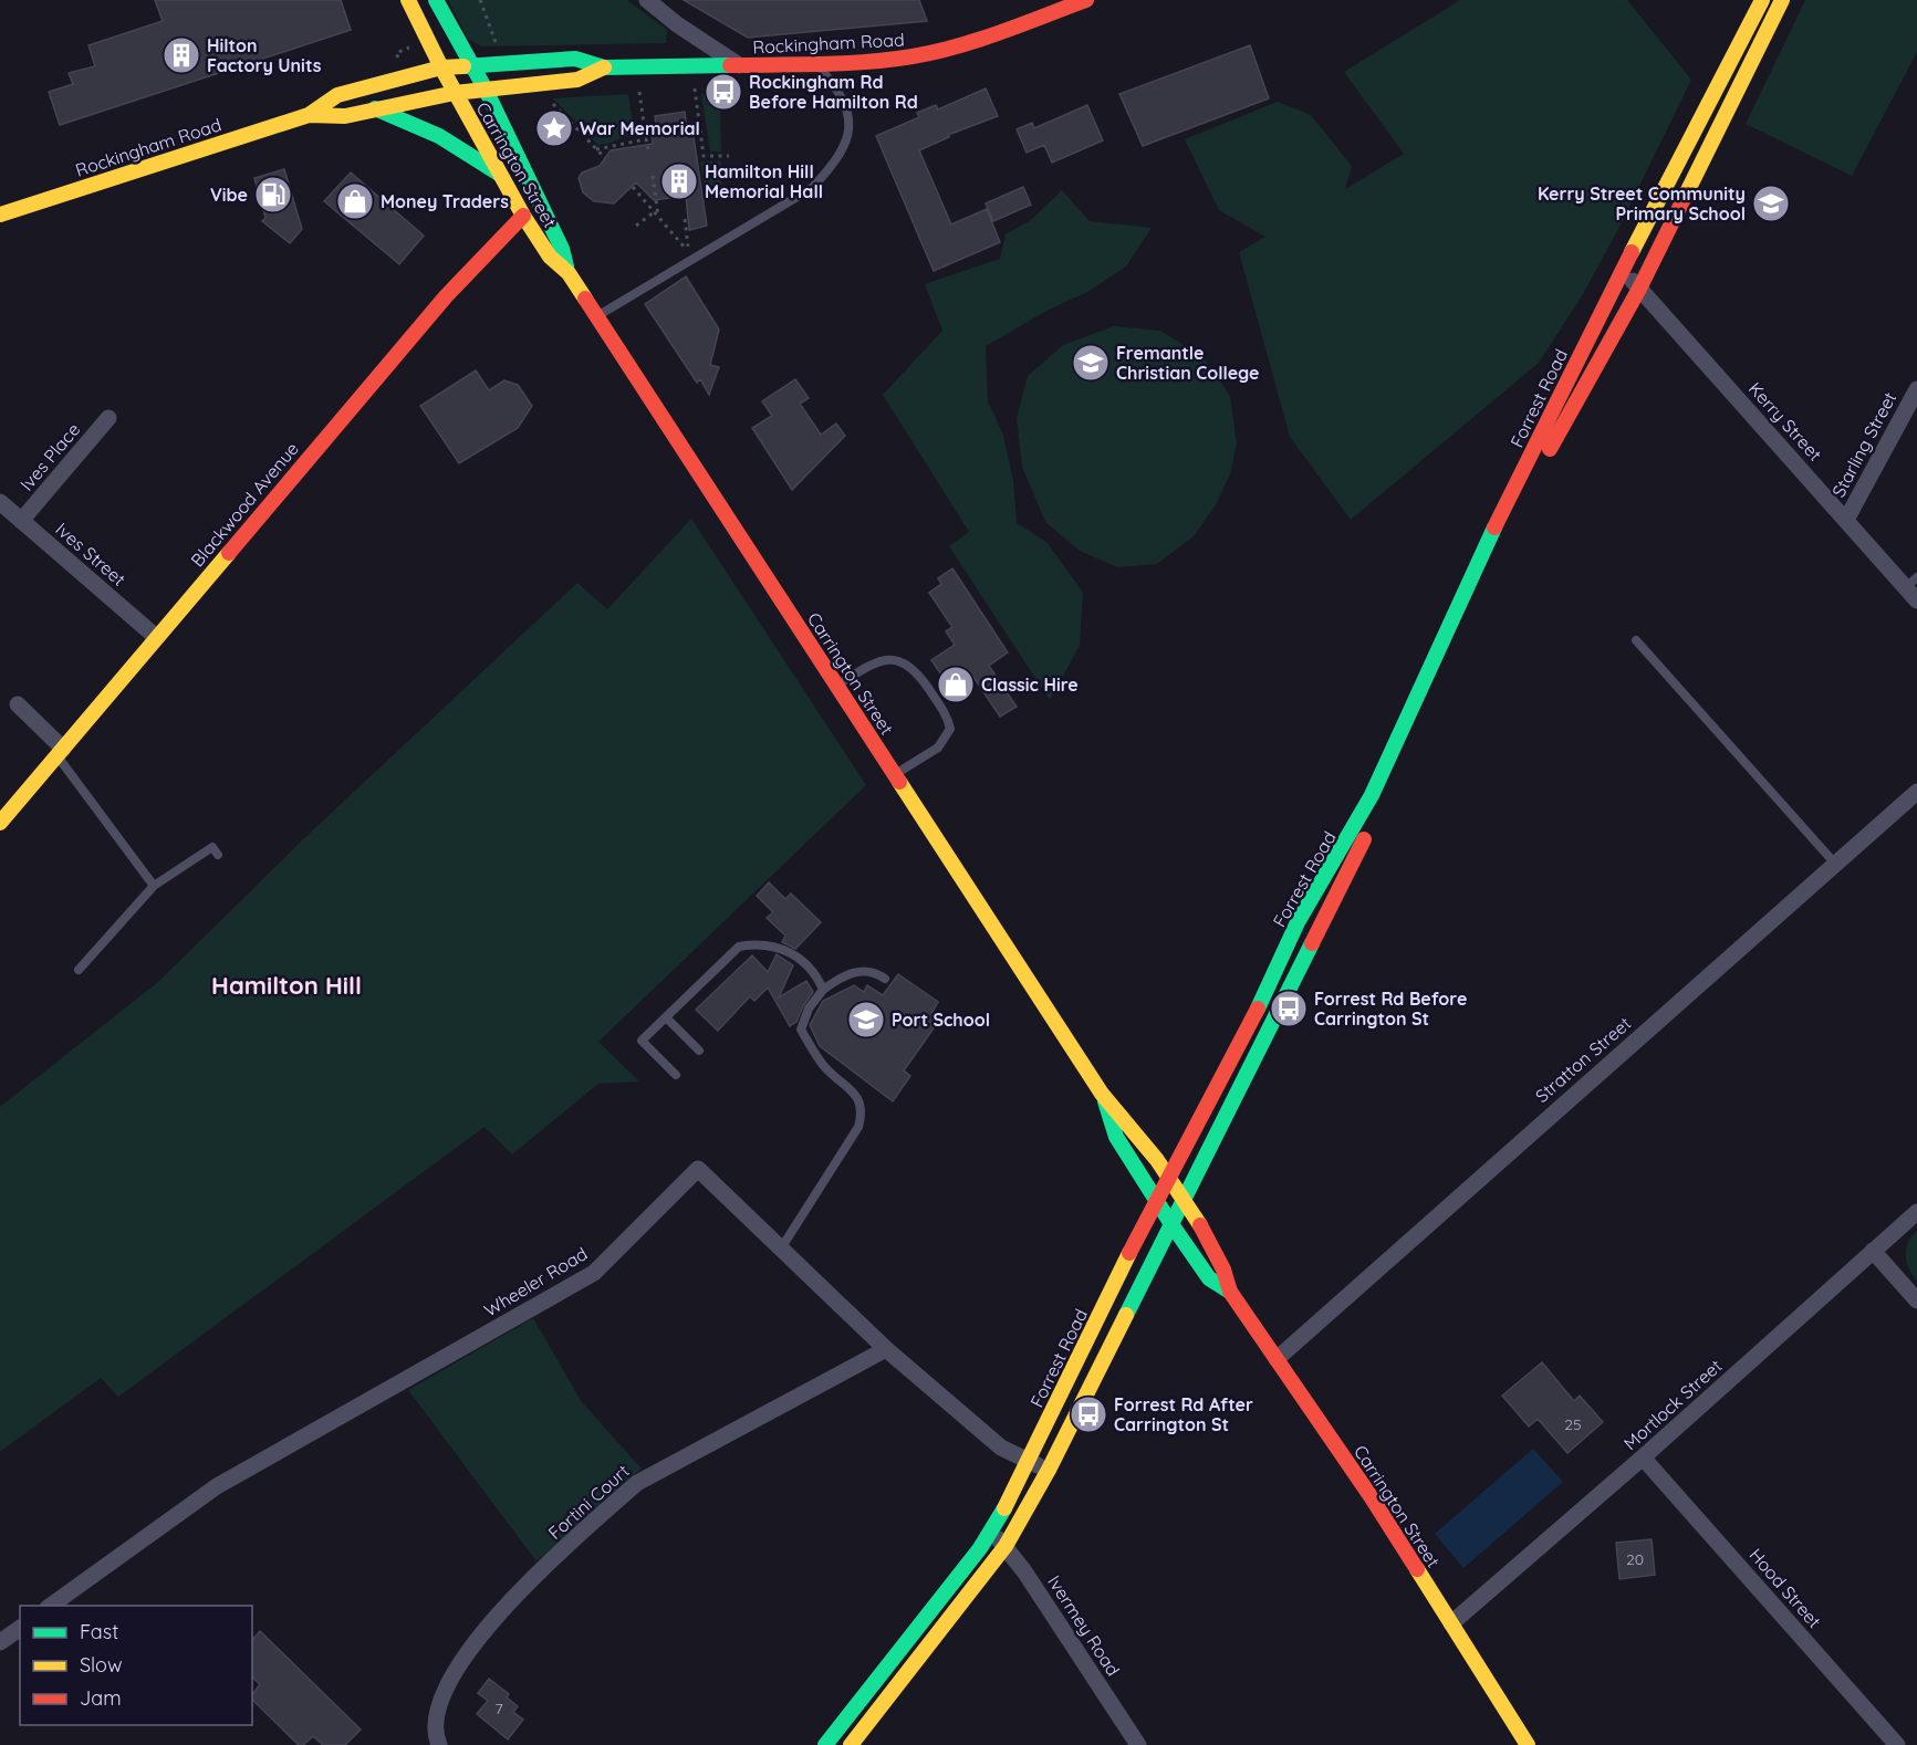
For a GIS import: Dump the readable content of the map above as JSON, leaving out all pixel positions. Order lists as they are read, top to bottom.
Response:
{
  "streets": {
    "main road": [
      "Rockingham Road",
      "Carrington Street",
      "Forrest Road",
      "Blackwood Avenue"
    ],
    "street": [
      "Kerry Street",
      "Starling Street",
      "Ives Place",
      "Ives Street",
      "Stratton Street",
      "Wheeler Road",
      "Mortlock Street",
      "Fortini Court",
      "Hood Street",
      "Ivermey Road"
    ]
  },
  "crossings": [
    ["Rockingham Road", "Carrington Street"],
    ["Carrington Street", "Forrest Road"],
    ["Carrington Street", "Blackwood Avenue"],
    ["Carrington Street", "Stratton Street"],
    ["Carrington Street", "Mortlock Street"],
    ["Forrest Road", "Kerry Street"],
    ["Forrest Road", "Wheeler Road"],
    ["Forrest Road", "Ivermey Road"],
    ["Kerry Street", "Starling Street"],
    ["Ives Place", "Ives Street"],
    ["Blackwood Avenue", "Ives Street"],
    ["Wheeler Road", "Fortini Court"],
    ["Mortlock Street", "Hood Street"]
  ],
  "districts": ["Hamilton Hill"],
  "places": {
    "building": ["Hilton Factory Units", "Hamilton Hill Memorial Hall"],
    "bus stop": ["Rockingham Rd Before Hamilton Rd", "Forrest Rd Before Carrington St", "Forrest Rd After Carrington St"],
    "place": ["War Memorial"],
    "fuel station": ["Vibe"],
    "shop": ["Money Traders", "Classic Hire"],
    "school or university": ["Kerry Street Community Primary School", "Fremantle Christian College", "Port School"]
  },
  "house_numbers": ["25", "20", "7"],
  "legend": ["Fast", "Slow", "Jam"]
}
